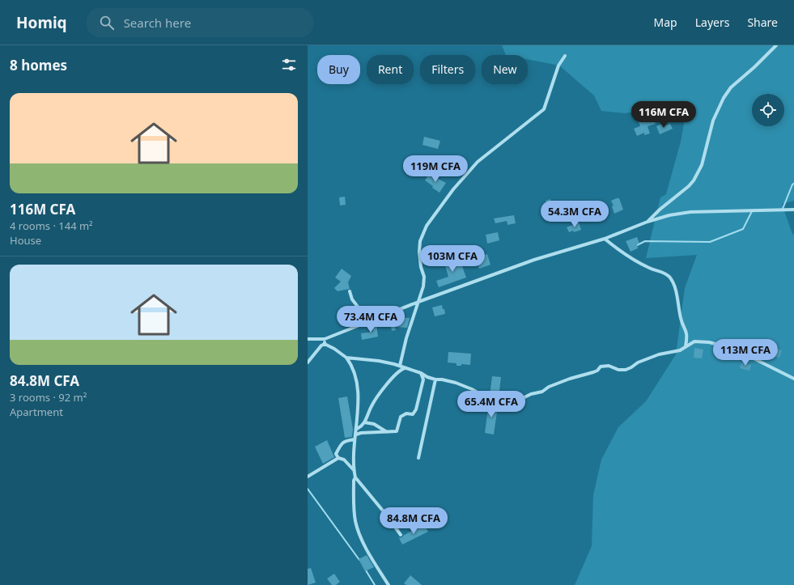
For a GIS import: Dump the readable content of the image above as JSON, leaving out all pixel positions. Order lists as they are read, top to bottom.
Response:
{
  "page": {
    "header": "Homiq",
    "search": "Search here",
    "nav": ["Map", "Layers", "Share"],
    "heading": "8 homes",
    "chip": [
      "Buy",
      "Rent",
      "Filters",
      "New"
    ],
    "list": [
      {
        "name": "116M CFA",
        "note": "4 rooms · 144 m² · House"
      },
      {
        "name": "84.8M CFA",
        "note": "3 rooms · 92 m² · Apartment"
      }
    ],
    "price": [
      "116M CFA",
      "119M CFA",
      "54.3M CFA",
      "103M CFA",
      "73.4M CFA",
      "113M CFA",
      "65.4M CFA",
      "84.8M CFA"
    ]
  }
}
